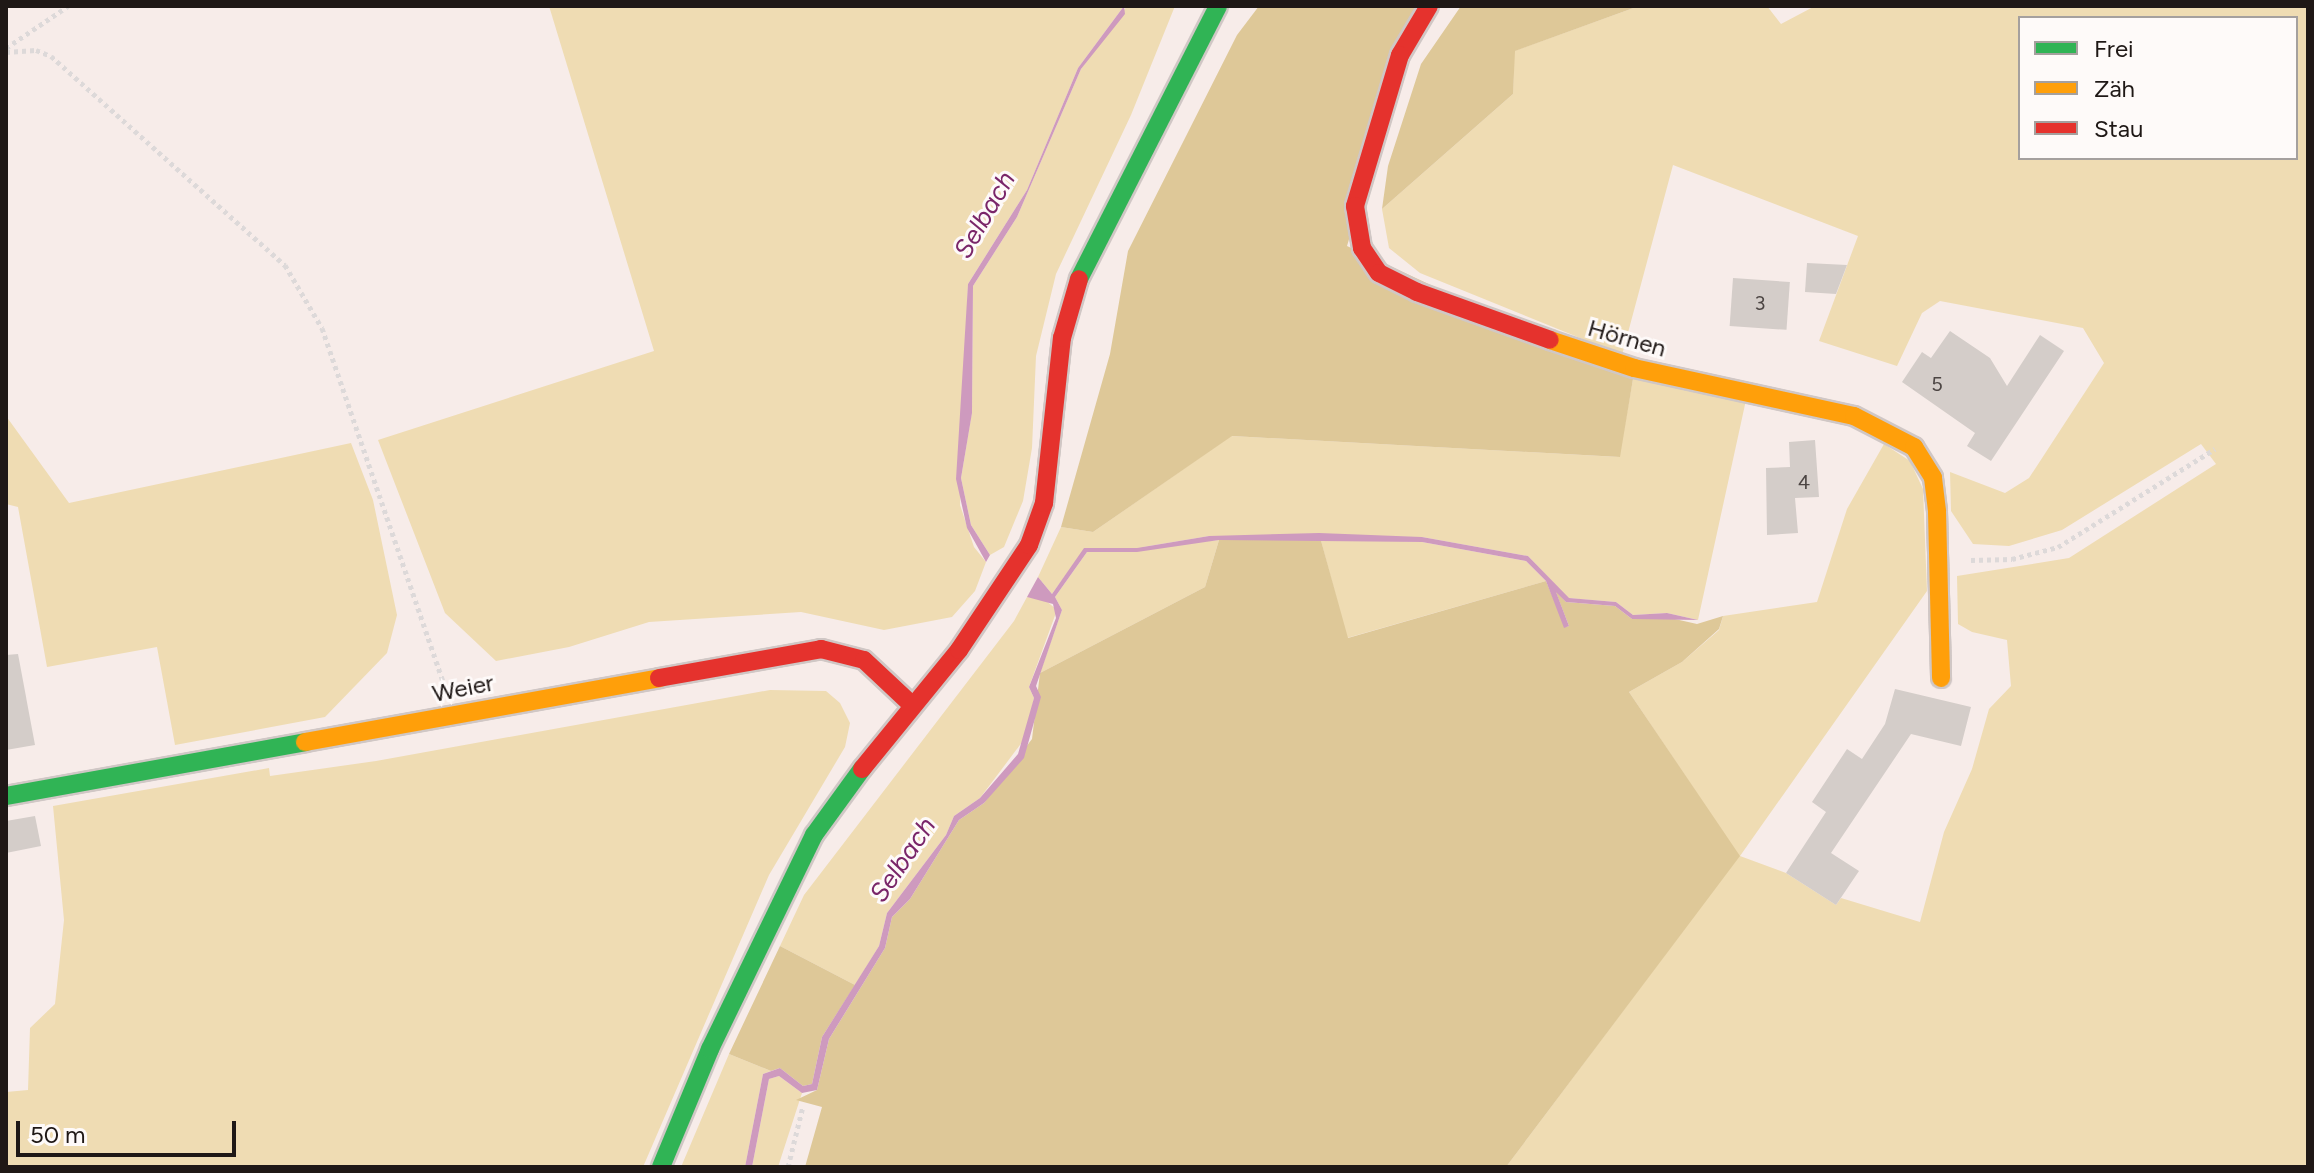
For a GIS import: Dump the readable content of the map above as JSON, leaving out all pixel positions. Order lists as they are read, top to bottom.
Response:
{
  "streets": {
    "street": ["Hörnen", "Weier"]
  },
  "water": ["Selbach"],
  "house_numbers": ["3", "5", "4"],
  "legend": ["Frei", "Zäh", "Stau"],
  "scale_bar": "50 m"
}
